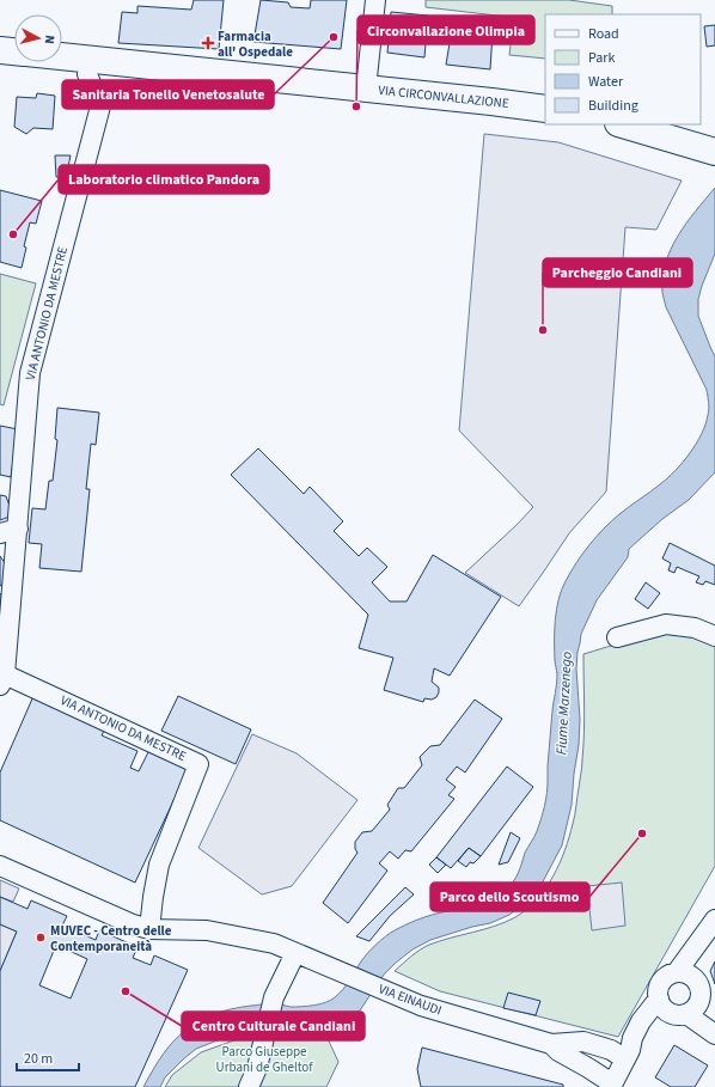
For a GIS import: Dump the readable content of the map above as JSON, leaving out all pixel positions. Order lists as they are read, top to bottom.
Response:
{
  "streets": {
    "street": ["VIA CIRCONVALLAZIONE", "VIA ANTONIO DA MESTRE", "VIA EINAUDI"]
  },
  "crossings": [
    ["VIA ANTONIO DA MESTRE", "VIA EINAUDI"]
  ],
  "water": ["Fiume Marzenego"],
  "parks": ["Parco Giuseppe Urbani de Gheltof"],
  "places": {
    "other": [
      "Sanitaria Tonello Venetosalute",
      "Circonvallazione Olimpia",
      "Laboratorio climatico Pandora",
      "Parcheggio Candiani",
      "Parco dello Scoutismo",
      "MUVEC - Centro delle Contemporaneità",
      "Centro Culturale Candiani"
    ],
    "health": ["Farmacia all' Ospedale"]
  },
  "legend": [
    "Road",
    "Park",
    "Water",
    "Building"
  ],
  "scale_bar": "20 m",
  "north": "right"
}
